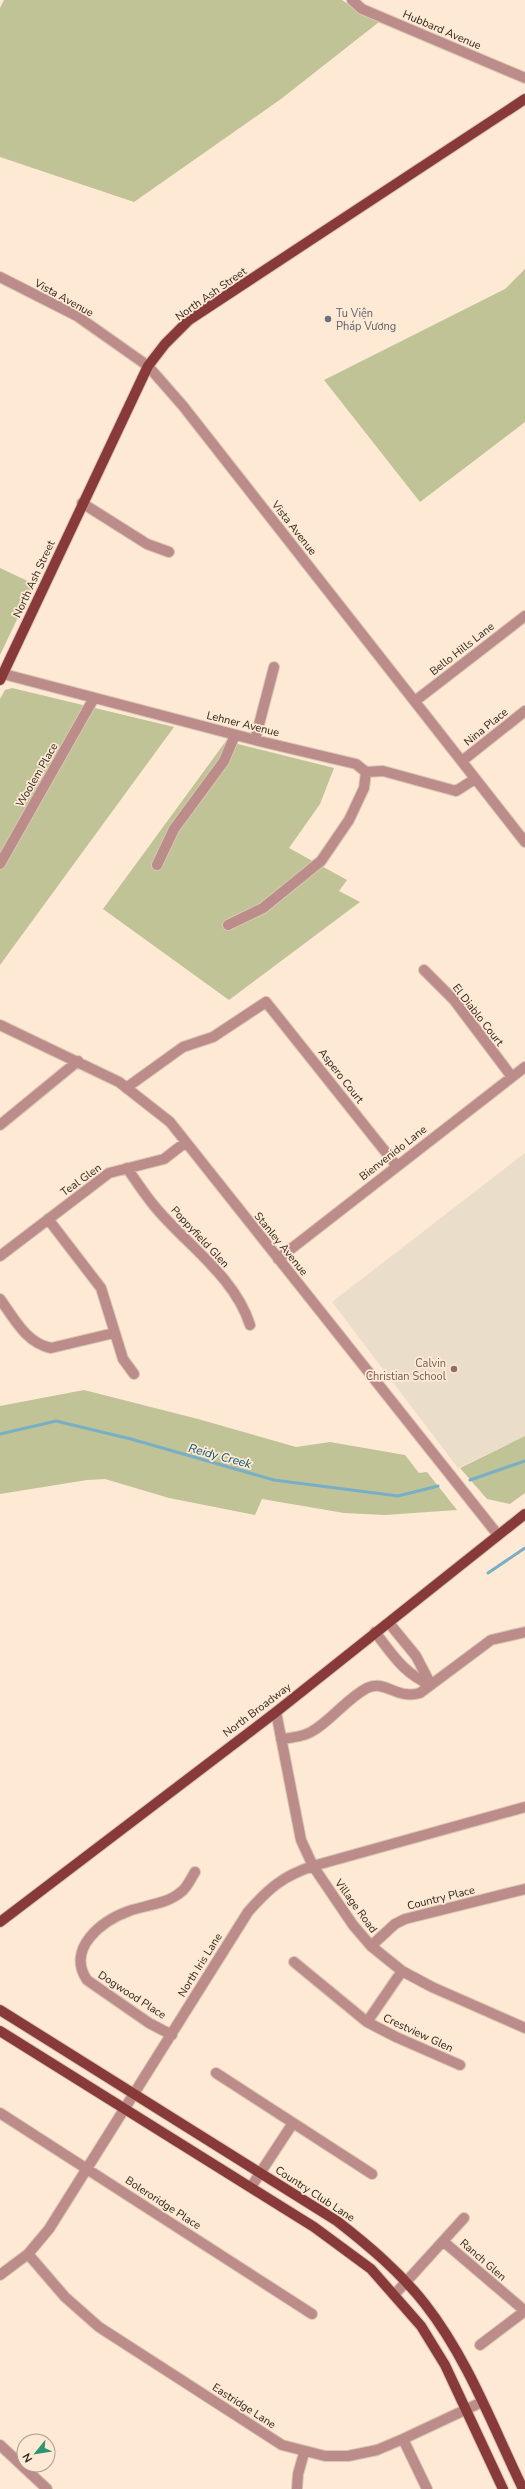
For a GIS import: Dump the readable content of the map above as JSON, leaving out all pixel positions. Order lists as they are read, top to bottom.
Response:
{
  "streets": {
    "main road": ["North Ash Street", "North Broadway", "Country Club Lane"],
    "street": [
      "Hubbard Avenue",
      "Vista Avenue",
      "Bello Hills Lane",
      "Lehner Avenue",
      "Nina Place",
      "Woolem Place",
      "El Diablo Court",
      "Aspero Court",
      "Bienvenido Lane",
      "Teal Glen",
      "Poppyfield Glen",
      "Stanley Avenue",
      "Country Place",
      "Village Road",
      "North Iris Lane",
      "Dogwood Place",
      "Crestview Glen",
      "Boleroridge Place",
      "Ranch Glen",
      "Eastridge Lane"
    ]
  },
  "crossings": [
    ["North Ash Street", "Vista Avenue"],
    ["North Ash Street", "Lehner Avenue"],
    ["Vista Avenue", "Bello Hills Lane"],
    ["Vista Avenue", "Lehner Avenue"],
    ["Vista Avenue", "Nina Place"],
    ["Lehner Avenue", "Woolem Place"],
    ["El Diablo Court", "Bienvenido Lane"],
    ["Aspero Court", "Bienvenido Lane"],
    ["Aspero Court", "Stanley Avenue"],
    ["Bienvenido Lane", "Stanley Avenue"],
    ["Teal Glen", "Poppyfield Glen"],
    ["Teal Glen", "Stanley Avenue"],
    ["Stanley Avenue", "North Broadway"],
    ["North Broadway", "Village Road"],
    ["Country Place", "Village Road"],
    ["Village Road", "North Iris Lane"],
    ["Village Road", "Crestview Glen"],
    ["North Iris Lane", "Dogwood Place"],
    ["North Iris Lane", "Country Club Lane"],
    ["North Iris Lane", "Boleroridge Place"],
    ["North Iris Lane", "Eastridge Lane"],
    ["Country Club Lane", "Ranch Glen"],
    ["Country Club Lane", "Eastridge Lane"]
  ],
  "water": ["Reidy Creek"],
  "places": ["Tu Viện Pháp Vương", "Calvin Christian School"],
  "north": "bottom left"
}
